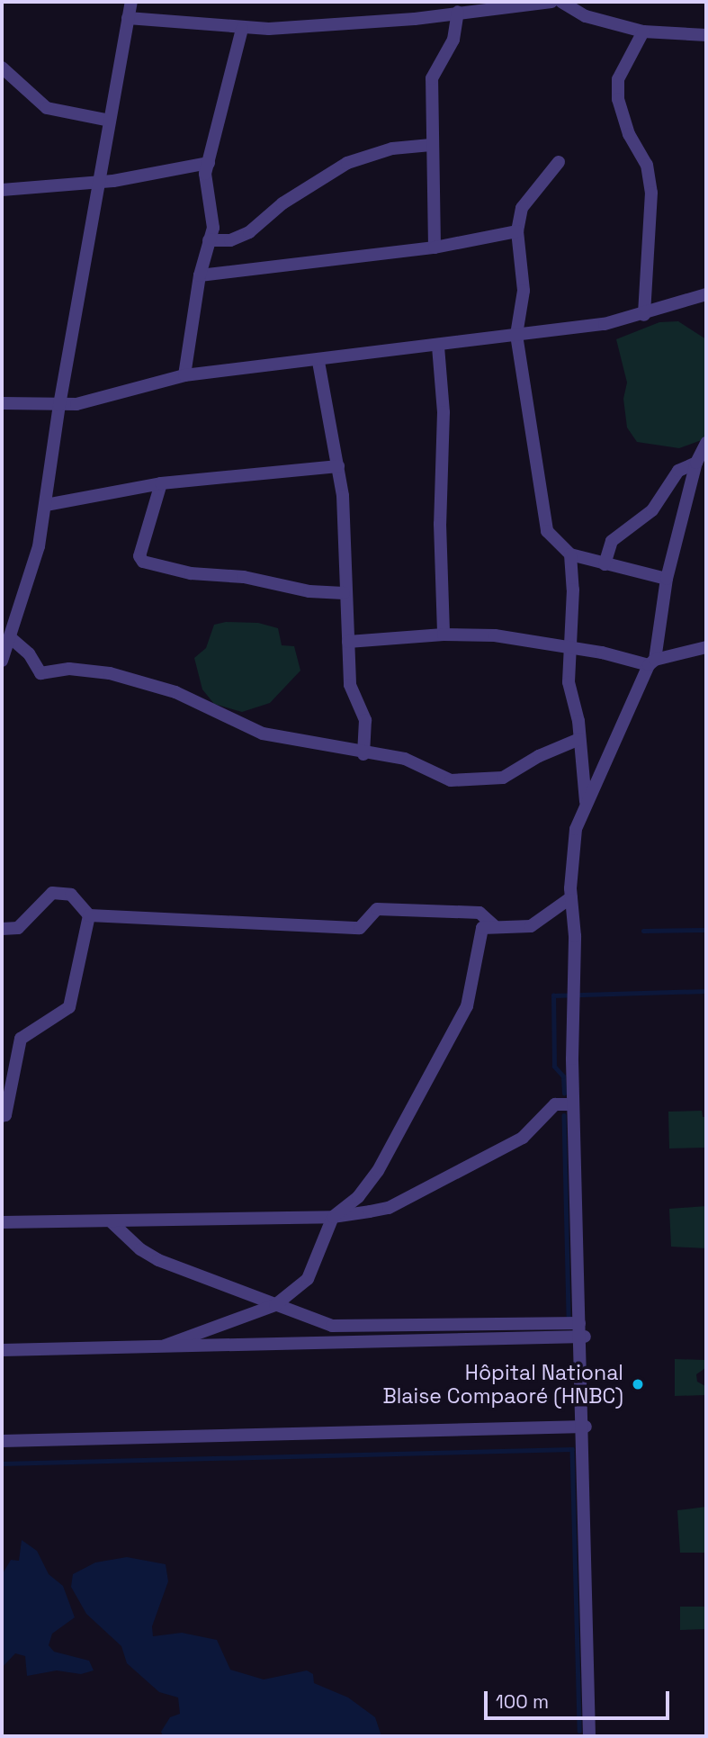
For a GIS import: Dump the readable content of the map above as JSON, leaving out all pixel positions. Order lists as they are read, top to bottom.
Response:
{
  "places": ["Hôpital National Blaise Compaoré (HNBC)"],
  "scale_bar": "100 m"
}
